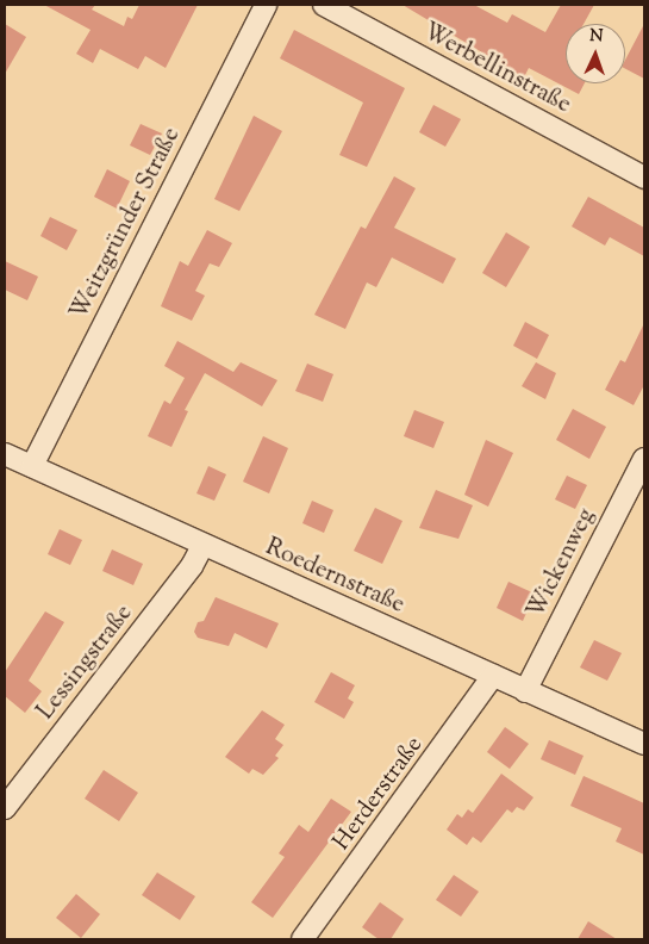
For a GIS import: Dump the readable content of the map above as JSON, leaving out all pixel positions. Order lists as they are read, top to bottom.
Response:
{
  "streets": {
    "street": [
      "Werbellinstraße",
      "Weitzgründer Straße",
      "Wickenweg",
      "Roedernstraße",
      "Lessingstraße",
      "Herderstraße"
    ]
  },
  "crossings": [
    ["Weitzgründer Straße", "Roedernstraße"],
    ["Wickenweg", "Roedernstraße"],
    ["Roedernstraße", "Lessingstraße"],
    ["Roedernstraße", "Herderstraße"]
  ],
  "north": "top"
}
